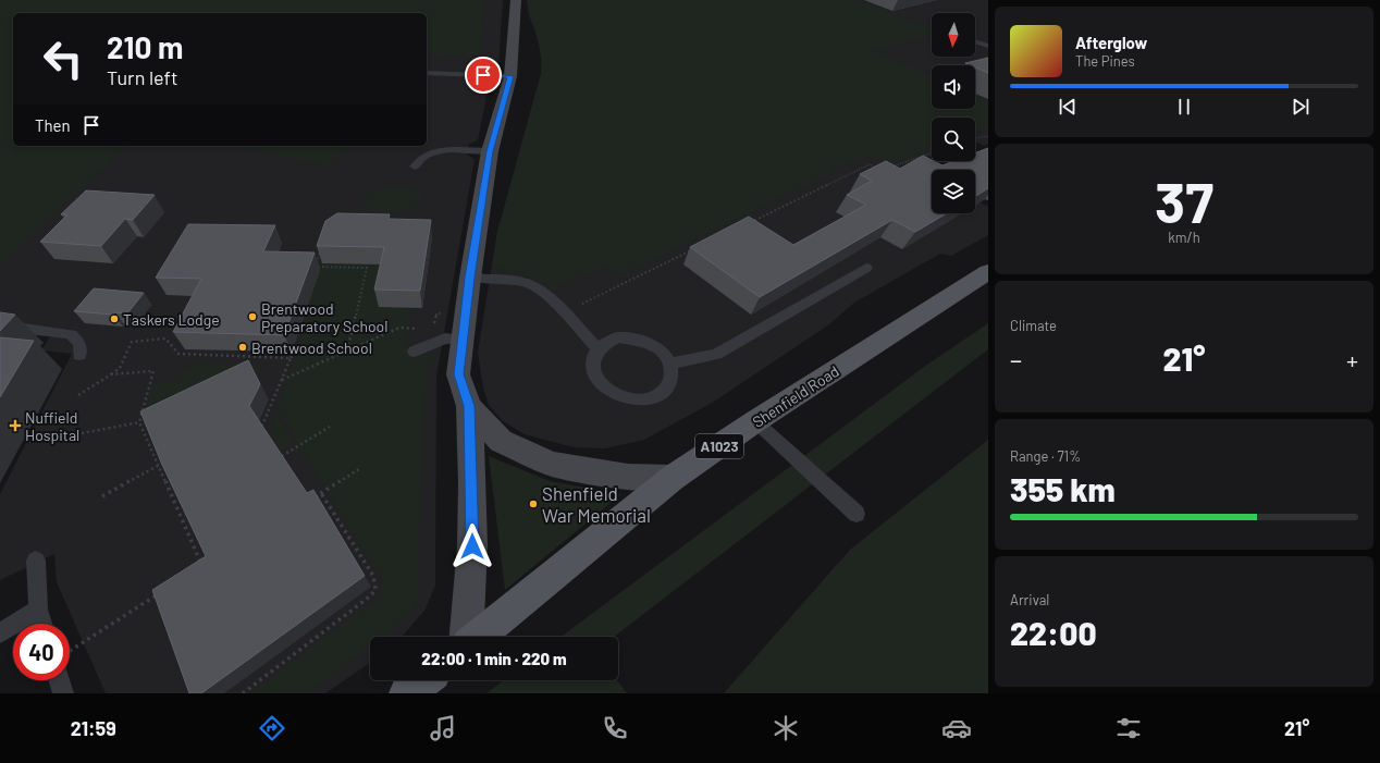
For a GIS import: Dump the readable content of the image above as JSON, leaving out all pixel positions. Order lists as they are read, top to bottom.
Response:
{
  "streets": {
    "main road": ["Shenfield Road", "A1023"]
  },
  "places": {
    "other": [
      "Brentwood Preparatory School",
      "Taskers Lodge",
      "Brentwood School",
      "Shenfield War Memorial"
    ],
    "health": ["Nuffield Hospital"]
  },
  "north": "bottom",
  "page": {
    "turn": ["210 m", "Turn left"],
    "song": ["Afterglow", "The Pines"],
    "then": "Then",
    "tile": [
      ["37", "km/h"],
      "Climate",
      ["Range · 71%", "355 km"],
      ["Arrival", "22:00"]
    ],
    "heat": ["−", "21°", "+"],
    "limit": "40",
    "trip": "22:00 · 1 min · 220 m",
    "tabs": ["21:59", "21°"]
  }
}
